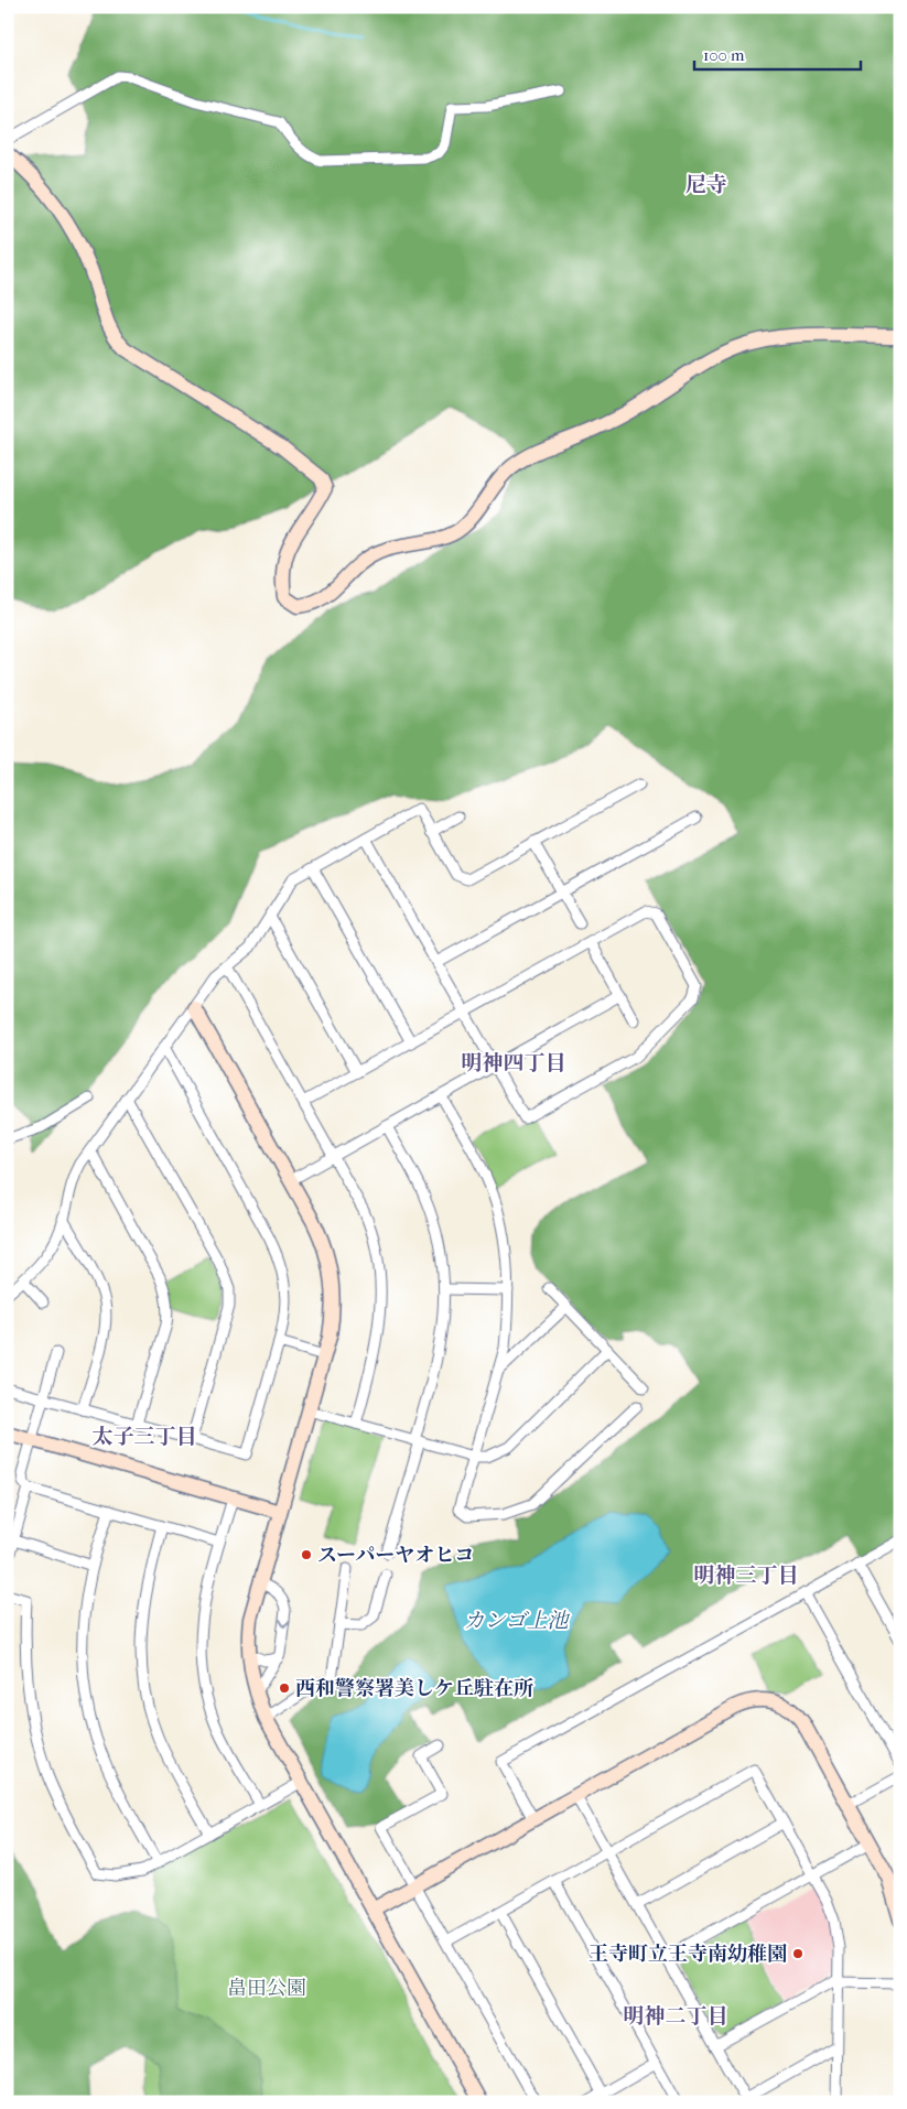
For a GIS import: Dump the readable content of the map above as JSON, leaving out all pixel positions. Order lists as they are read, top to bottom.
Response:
{
  "districts": [
    "尼寺",
    "明神四丁目",
    "太子三丁目",
    "明神三丁目",
    "明神二丁目"
  ],
  "water": ["カンゴ上池"],
  "parks": ["畠田公園"],
  "places": ["スーパーヤオヒコ", "西和警察署美しケ丘駐在所", "王寺町立王寺南幼稚園"],
  "scale_bar": "100 m"
}
